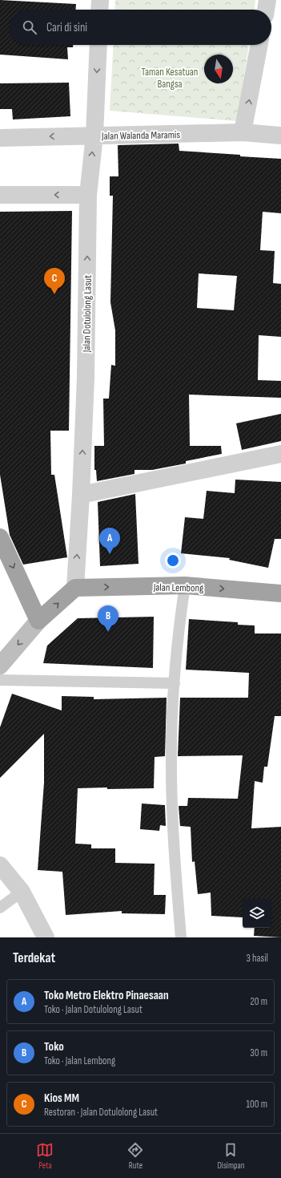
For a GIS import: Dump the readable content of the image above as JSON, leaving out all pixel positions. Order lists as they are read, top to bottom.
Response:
{
  "streets": {
    "highway": ["Jalan Lembong"],
    "street": ["Jalan Walanda Maramis", "Jalan Dotulolong Lasut"]
  },
  "crossings": [
    ["Jalan Walanda Maramis", "Jalan Dotulolong Lasut"],
    ["Jalan Dotulolong Lasut", "Jalan Lembong"]
  ],
  "one_way": ["Jalan Lembong"],
  "parks": ["Taman Kesatuan Bangsa"],
  "north": "bottom",
  "page": {
    "search": "Cari di sini",
    "pins": ["C", "A", "B"],
    "heading": ["Terdekat", "3 hasil"],
    "list": [
      {
        "mark": "A",
        "name": "Toko Metro Elektro Pinaesaan",
        "note": "Toko · Jalan Dotulolong Lasut",
        "value": "20 m"
      },
      {
        "mark": "B",
        "name": "Toko",
        "note": "Toko · Jalan Lembong",
        "value": "30 m"
      },
      {
        "mark": "C",
        "name": "Kios MM",
        "note": "Restoran · Jalan Dotulolong Lasut",
        "value": "100 m"
      }
    ],
    "nav": ["Peta", "Rute", "Disimpan"]
  }
}
